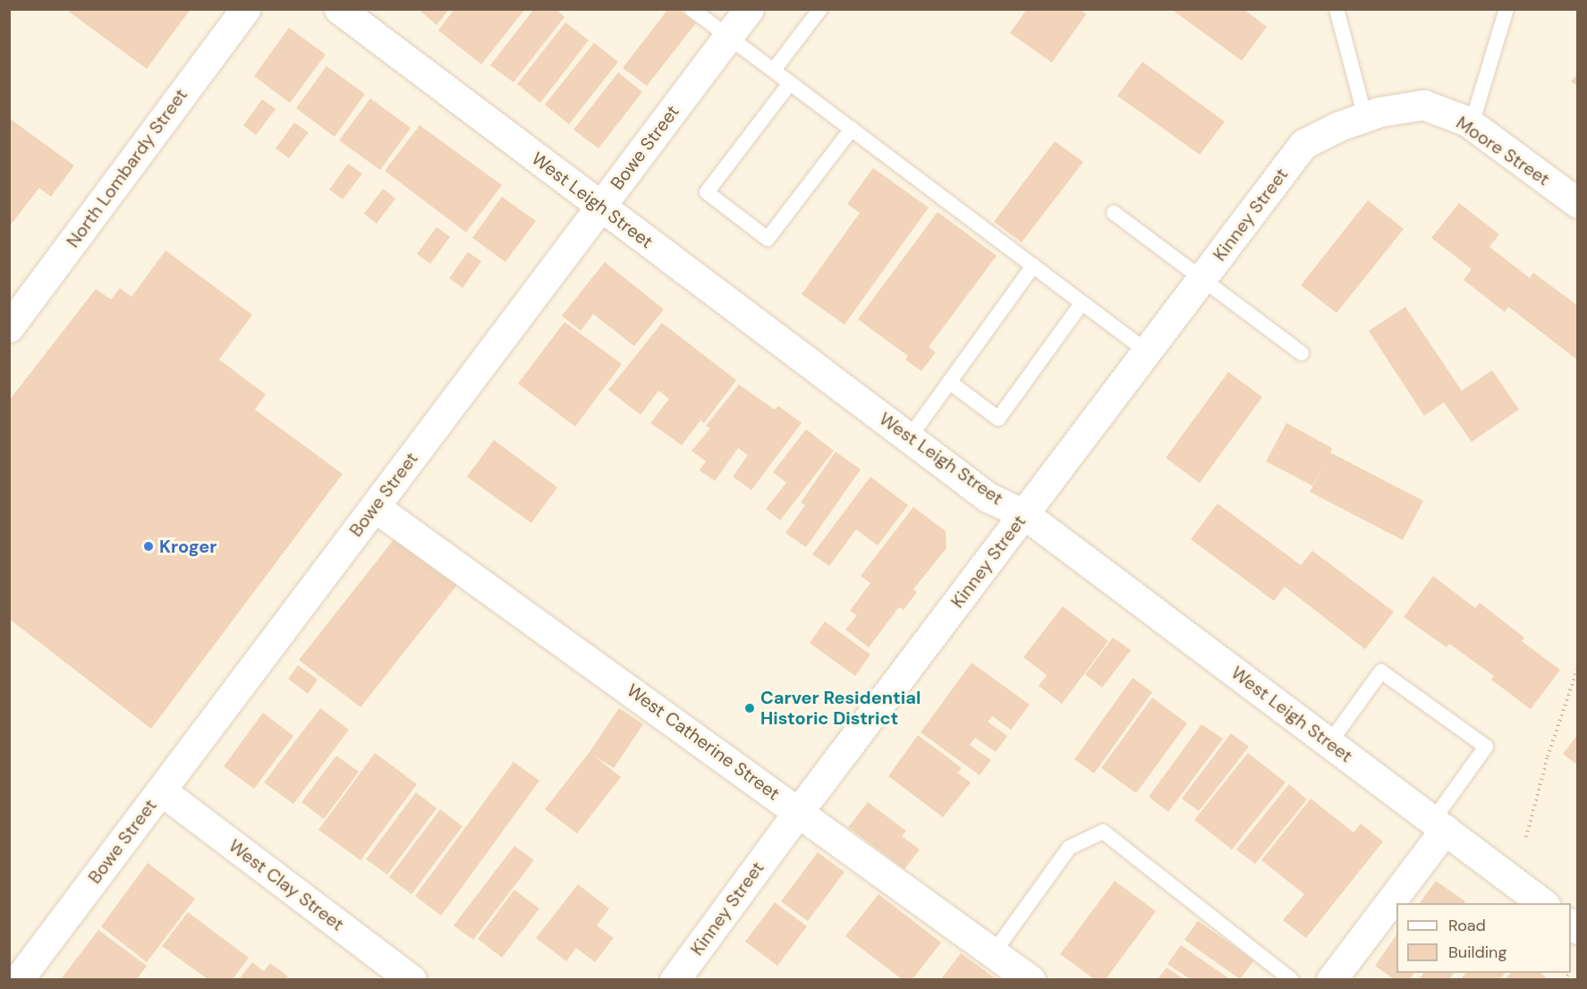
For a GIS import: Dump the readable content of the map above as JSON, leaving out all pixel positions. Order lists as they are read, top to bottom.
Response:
{
  "streets": {
    "street": [
      "Bowe Street",
      "Moore Street",
      "North Lombardy Street",
      "West Leigh Street",
      "Kinney Street",
      "West Catherine Street",
      "West Clay Street"
    ]
  },
  "crossings": [
    ["Bowe Street", "West Leigh Street"],
    ["Bowe Street", "West Catherine Street"],
    ["Bowe Street", "West Clay Street"],
    ["Moore Street", "Kinney Street"],
    ["West Leigh Street", "Kinney Street"],
    ["Kinney Street", "West Catherine Street"]
  ],
  "places": ["Kroger", "Carver Residential Historic District"],
  "legend": ["Road", "Building"]
}
